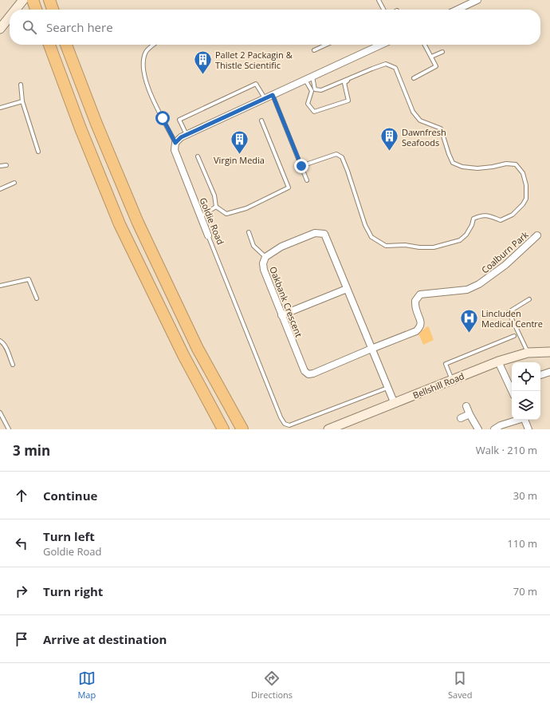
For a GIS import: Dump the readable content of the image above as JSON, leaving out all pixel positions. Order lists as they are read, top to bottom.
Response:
{
  "streets": {
    "main road": ["Bellshill Road"],
    "street": ["Goldie Road", "Coalburn Park", "Oakbank Crescent"]
  },
  "crossings": [
    ["Goldie Road", "Oakbank Crescent"],
    ["Coalburn Park", "Oakbank Crescent"],
    ["Oakbank Crescent", "Bellshill Road"]
  ],
  "places": {
    "building": ["Pallet 2 Packagin & Thistle Scientific", "Dawnfresh Seafoods", "Virgin Media"],
    "hospital": ["Lincluden Medical Centre"]
  },
  "page": {
    "search": "Search here",
    "heading": ["3 min", "Walk · 210 m"],
    "list": [
      ["Continue", "30 m"],
      ["Turn left", "Goldie Road", "110 m"],
      ["Turn right", "70 m"],
      "Arrive at destination"
    ],
    "nav": ["Map", "Directions", "Saved"]
  }
}
